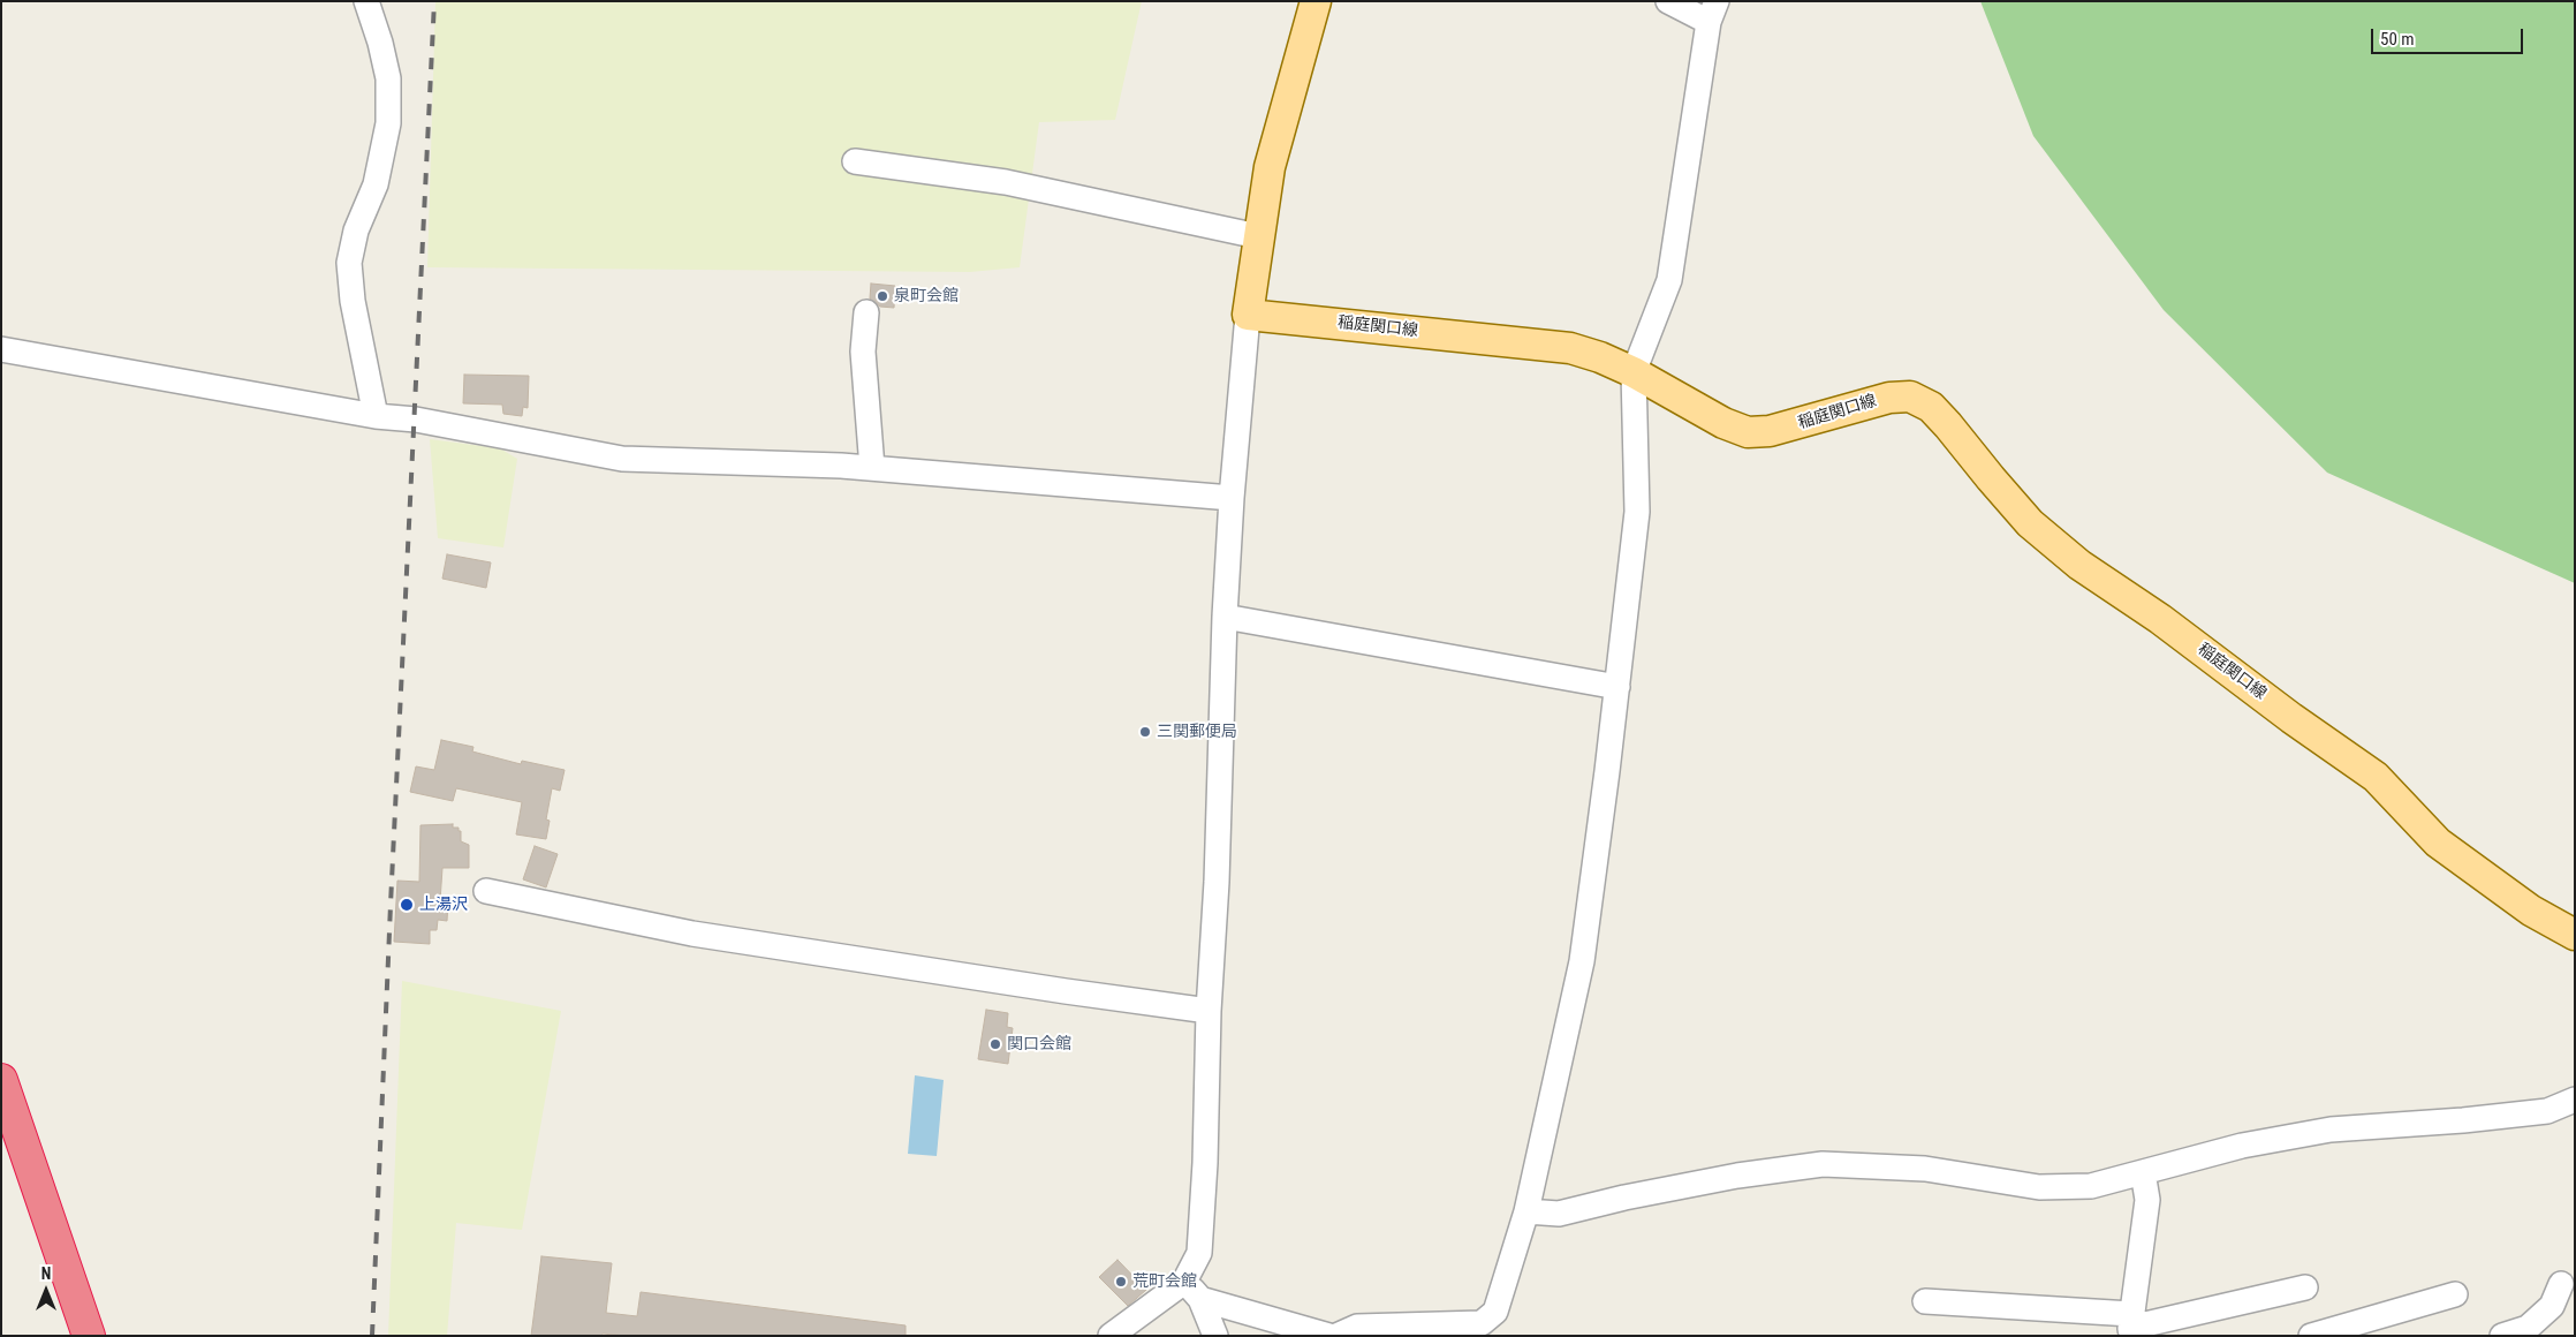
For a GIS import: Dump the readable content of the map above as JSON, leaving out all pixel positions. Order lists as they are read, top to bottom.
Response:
{
  "streets": {
    "main road": ["稲庭関口線"]
  },
  "places": [
    "泉町会館",
    "三関郵便局",
    "上湯沢",
    "関口会館",
    "荒町会館"
  ],
  "scale_bar": "50 m",
  "north": "top"
}
